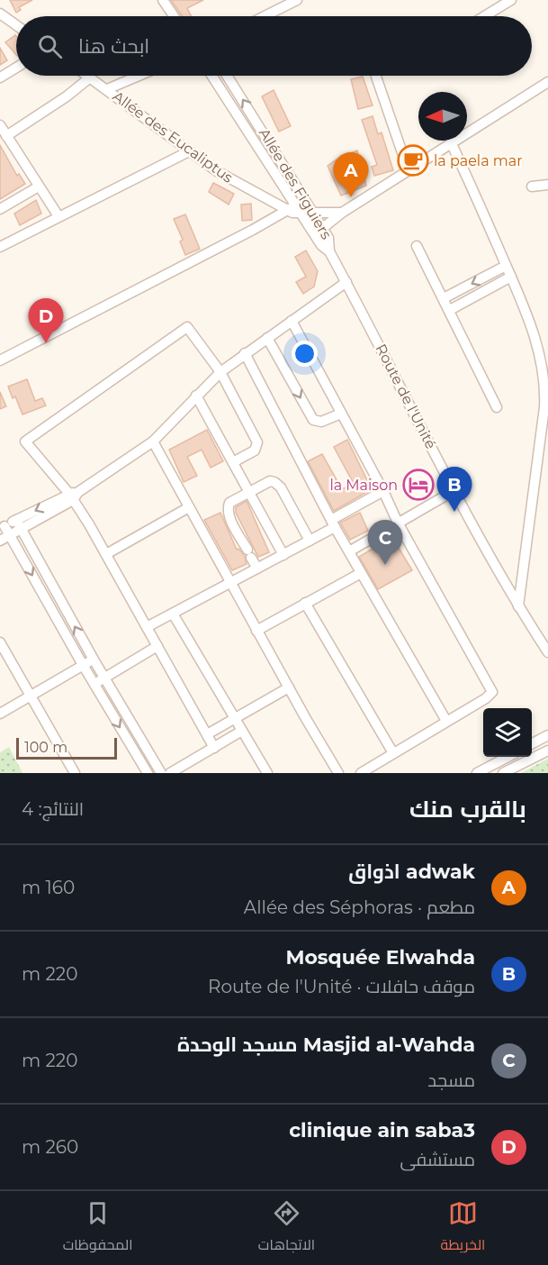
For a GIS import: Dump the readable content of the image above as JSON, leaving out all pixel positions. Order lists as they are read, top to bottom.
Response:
{
  "streets": {
    "street": ["Allée des Eucaliptus", "Allée des Figuiers", "Route de l'Unité"]
  },
  "crossings": [
    ["Allée des Eucaliptus", "Allée des Figuiers"],
    ["Allée des Figuiers", "Route de l'Unité"]
  ],
  "places": {
    "cafe": ["la paela mar"],
    "hotel": ["la Maison"]
  },
  "scale_bar": "100 m",
  "north": "left",
  "page": {
    "search": "ابحث هنا",
    "pins": [
      "A",
      "D",
      "B",
      "C"
    ],
    "scale": "100 m",
    "heading": ["بالقرب منك", "النتائج: 4"],
    "list": [
      {
        "mark": "A",
        "name": "adwak اذواق",
        "note": "مطعم · Allée des Séphoras",
        "value": "160 m"
      },
      {
        "mark": "B",
        "name": "Mosquée Elwahda",
        "note": "موقف حافلات · Route de l'Unité",
        "value": "220 m"
      },
      {
        "mark": "C",
        "name": "Masjid al-Wahda مسجد الوحدة",
        "note": "مسجد",
        "value": "220 m"
      },
      {
        "mark": "D",
        "name": "clinique ain saba3",
        "note": "مستشفى",
        "value": "260 m"
      }
    ],
    "nav": ["الخريطة", "الاتجاهات", "المحفوظات"]
  }
}
